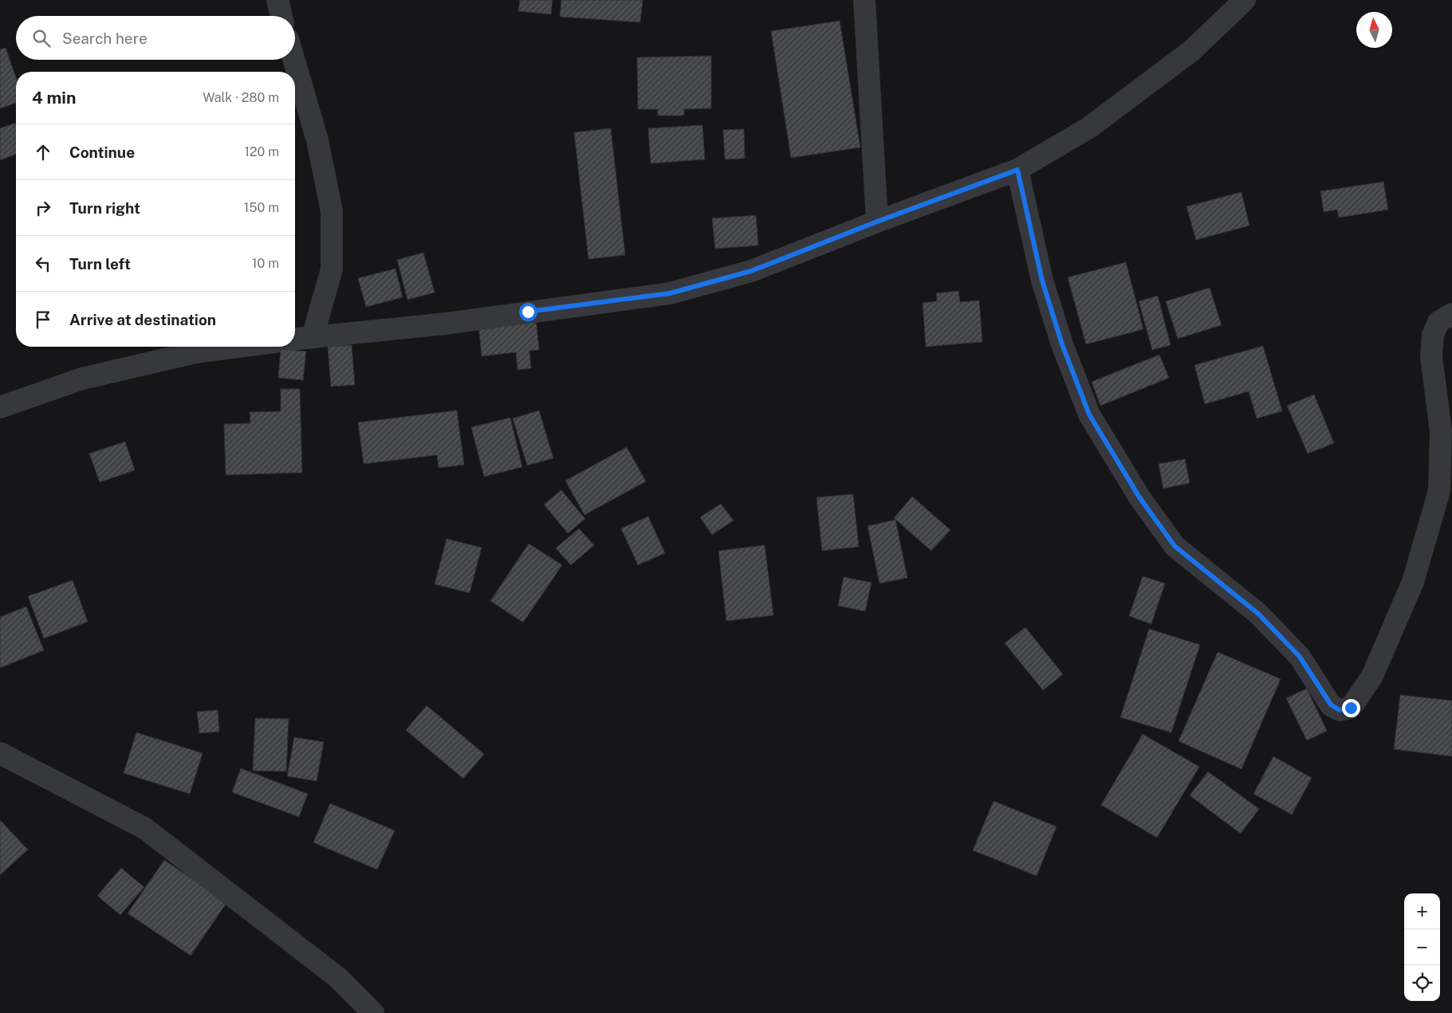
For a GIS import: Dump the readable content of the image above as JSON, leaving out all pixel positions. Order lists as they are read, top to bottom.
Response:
{
  "north": "top",
  "page": {
    "search": "Search here",
    "heading": ["4 min", "Walk · 280 m"],
    "list": [
      ["Continue", "120 m"],
      ["Turn right", "150 m"],
      ["Turn left", "10 m"],
      "Arrive at destination"
    ],
    "map_buttons": ["+", "−"]
  }
}
